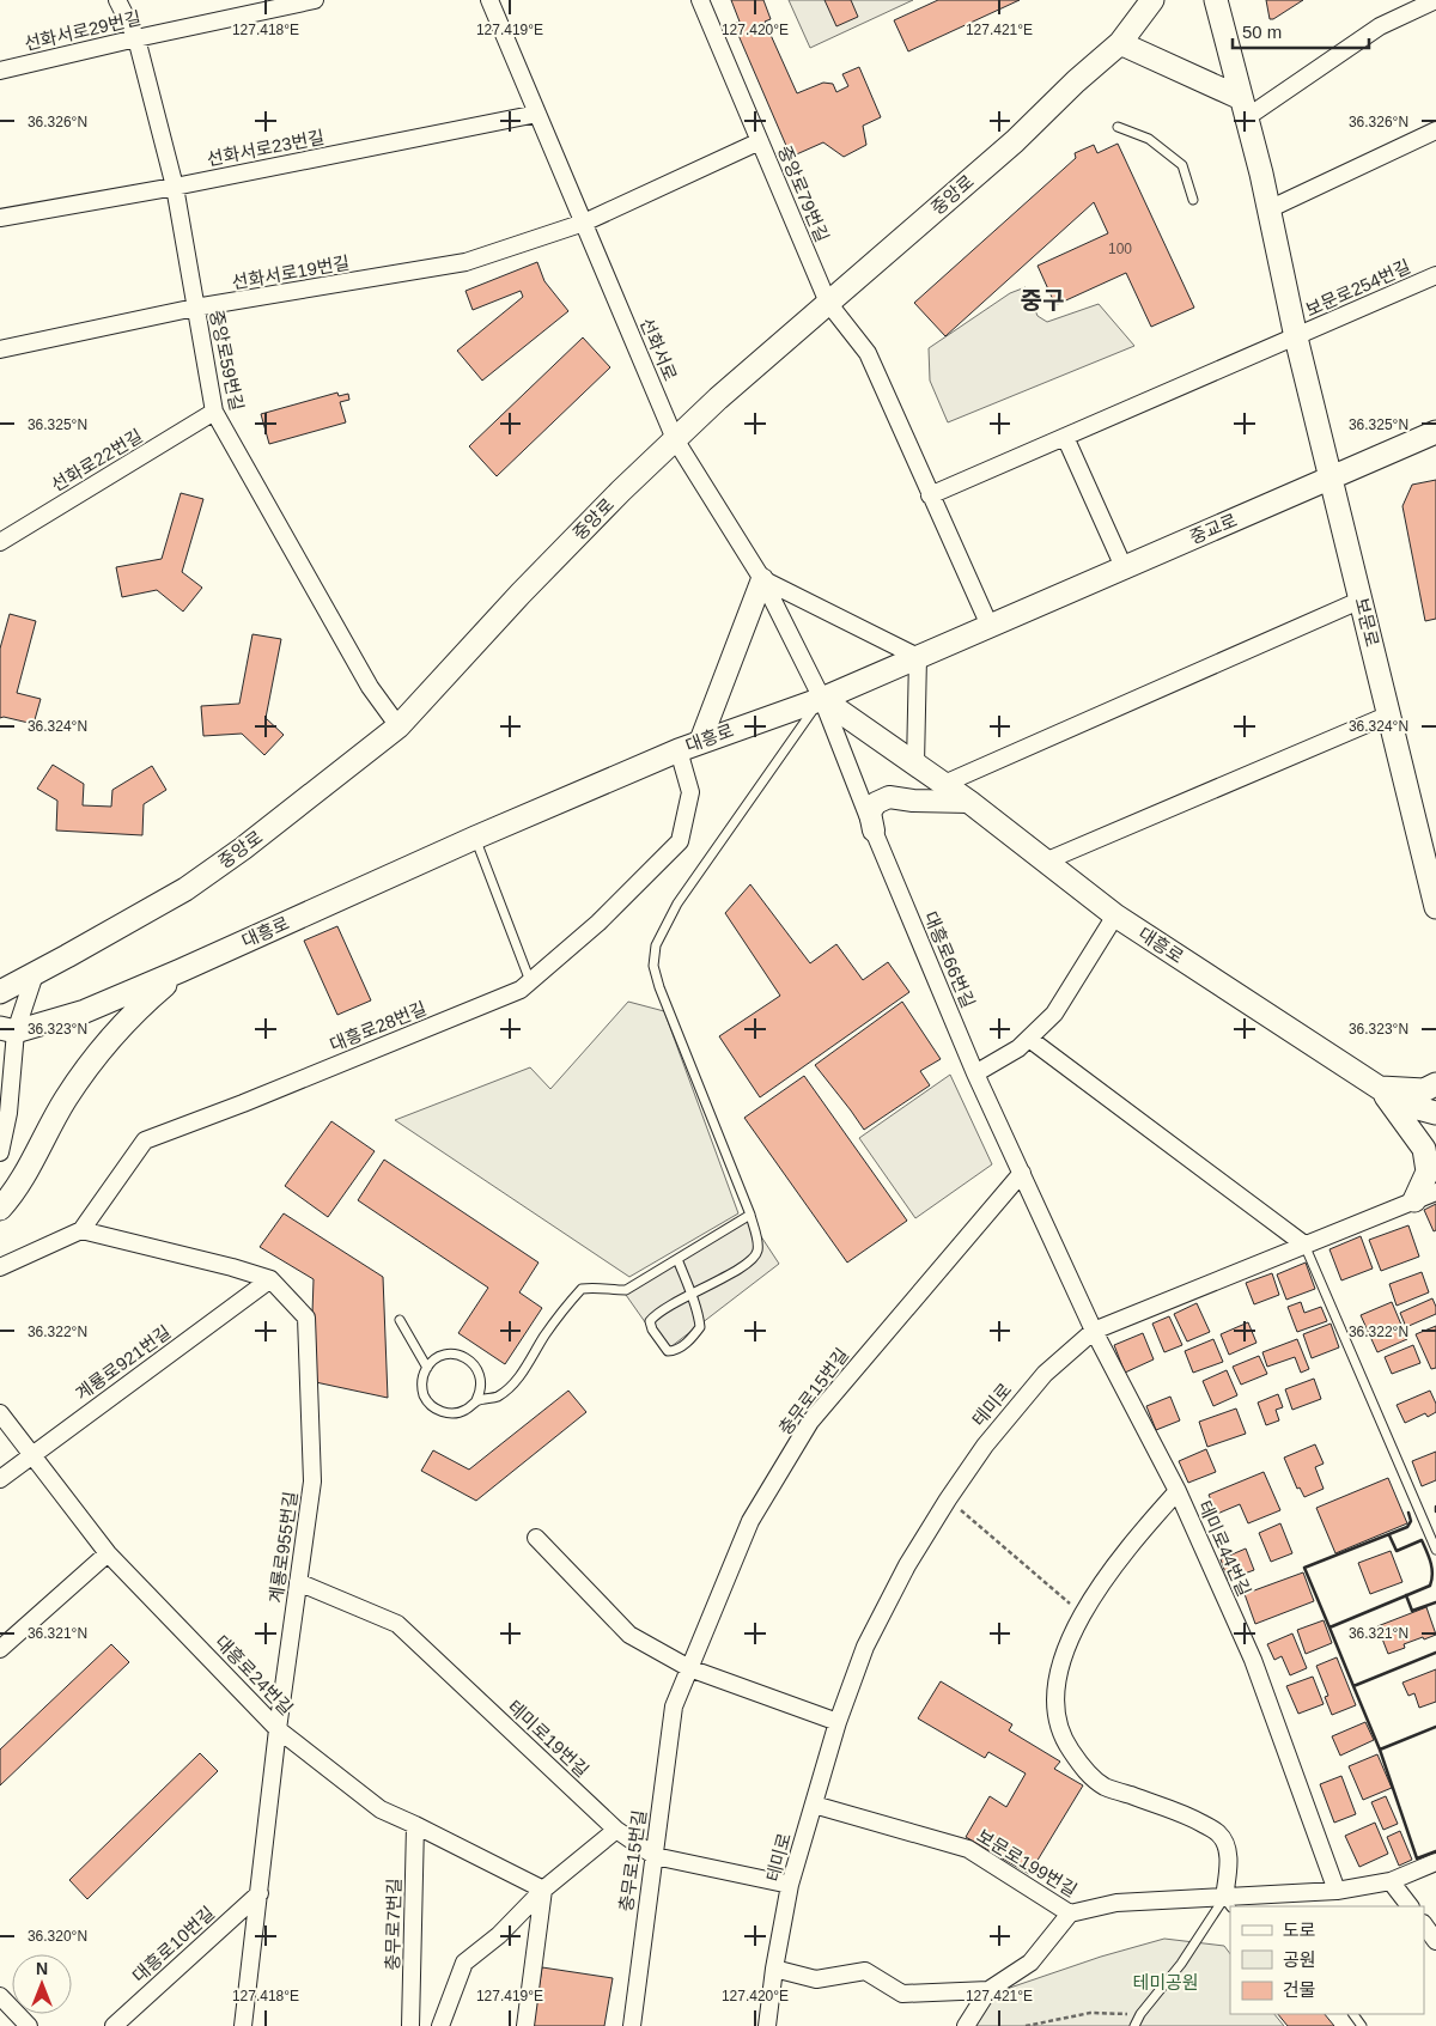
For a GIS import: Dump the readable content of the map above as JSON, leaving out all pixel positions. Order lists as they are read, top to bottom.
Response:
{
  "streets": {
    "main road": [
      "중앙로",
      "중교로",
      "보문로",
      "대흥로"
    ],
    "street": [
      "선화서로29번길",
      "선화서로23번길",
      "중앙로79번길",
      "선화서로19번길",
      "보문로254번길",
      "선화서로",
      "중앙로59번길",
      "선화로22번길",
      "대흥로66번길",
      "대흥로28번길",
      "계룡로921번길",
      "충무로15번길",
      "테미로",
      "계룡로955번길",
      "테미로44번길",
      "대흥로24번길",
      "테미로19번길",
      "보문로199번길",
      "충무로7번길",
      "대흥로10번길"
    ]
  },
  "crossings": [
    ["선화서로29번길", "중앙로59번길"],
    ["선화서로23번길", "선화서로"],
    ["선화서로23번길", "중앙로59번길"],
    ["중앙로79번길", "중앙로"],
    ["중앙로79번길", "선화서로19번길"],
    ["중앙로", "선화서로"],
    ["중앙로", "중앙로59번길"],
    ["선화서로19번길", "선화서로"],
    ["선화서로19번길", "중앙로59번길"],
    ["보문로254번길", "보문로"],
    ["선화서로", "중교로"],
    ["선화서로", "대흥로"],
    ["선화서로", "대흥로66번길"],
    ["중앙로59번길", "선화로22번길"],
    ["중교로", "보문로"],
    ["중교로", "대흥로"],
    ["중교로", "대흥로66번길"],
    ["대흥로", "대흥로66번길"],
    ["대흥로", "대흥로28번길"],
    ["대흥로66번길", "충무로15번길"],
    ["대흥로66번길", "테미로"],
    ["대흥로66번길", "테미로44번길"],
    ["대흥로28번길", "계룡로955번길"],
    ["계룡로921번길", "계룡로955번길"],
    ["계룡로921번길", "대흥로24번길"],
    ["충무로15번길", "테미로19번길"],
    ["테미로", "테미로44번길"],
    ["테미로", "테미로19번길"],
    ["테미로", "보문로199번길"],
    ["계룡로955번길", "대흥로24번길"],
    ["계룡로955번길", "테미로19번길"],
    ["계룡로955번길", "대흥로10번길"],
    ["테미로44번길", "보문로199번길"],
    ["대흥로24번길", "충무로7번길"]
  ],
  "districts": ["중구"],
  "parks": ["테미공원"],
  "house_numbers": ["100"],
  "legend": ["도로", "공원", "건물"],
  "scale_bar": "50 m",
  "north": "top",
  "coordinates": [
    "127.418°E",
    "127.419°E",
    "127.420°E",
    "127.421°E",
    "36.326°N",
    "36.325°N",
    "36.324°N",
    "36.323°N",
    "36.322°N",
    "36.321°N",
    "36.320°N"
  ]
}
